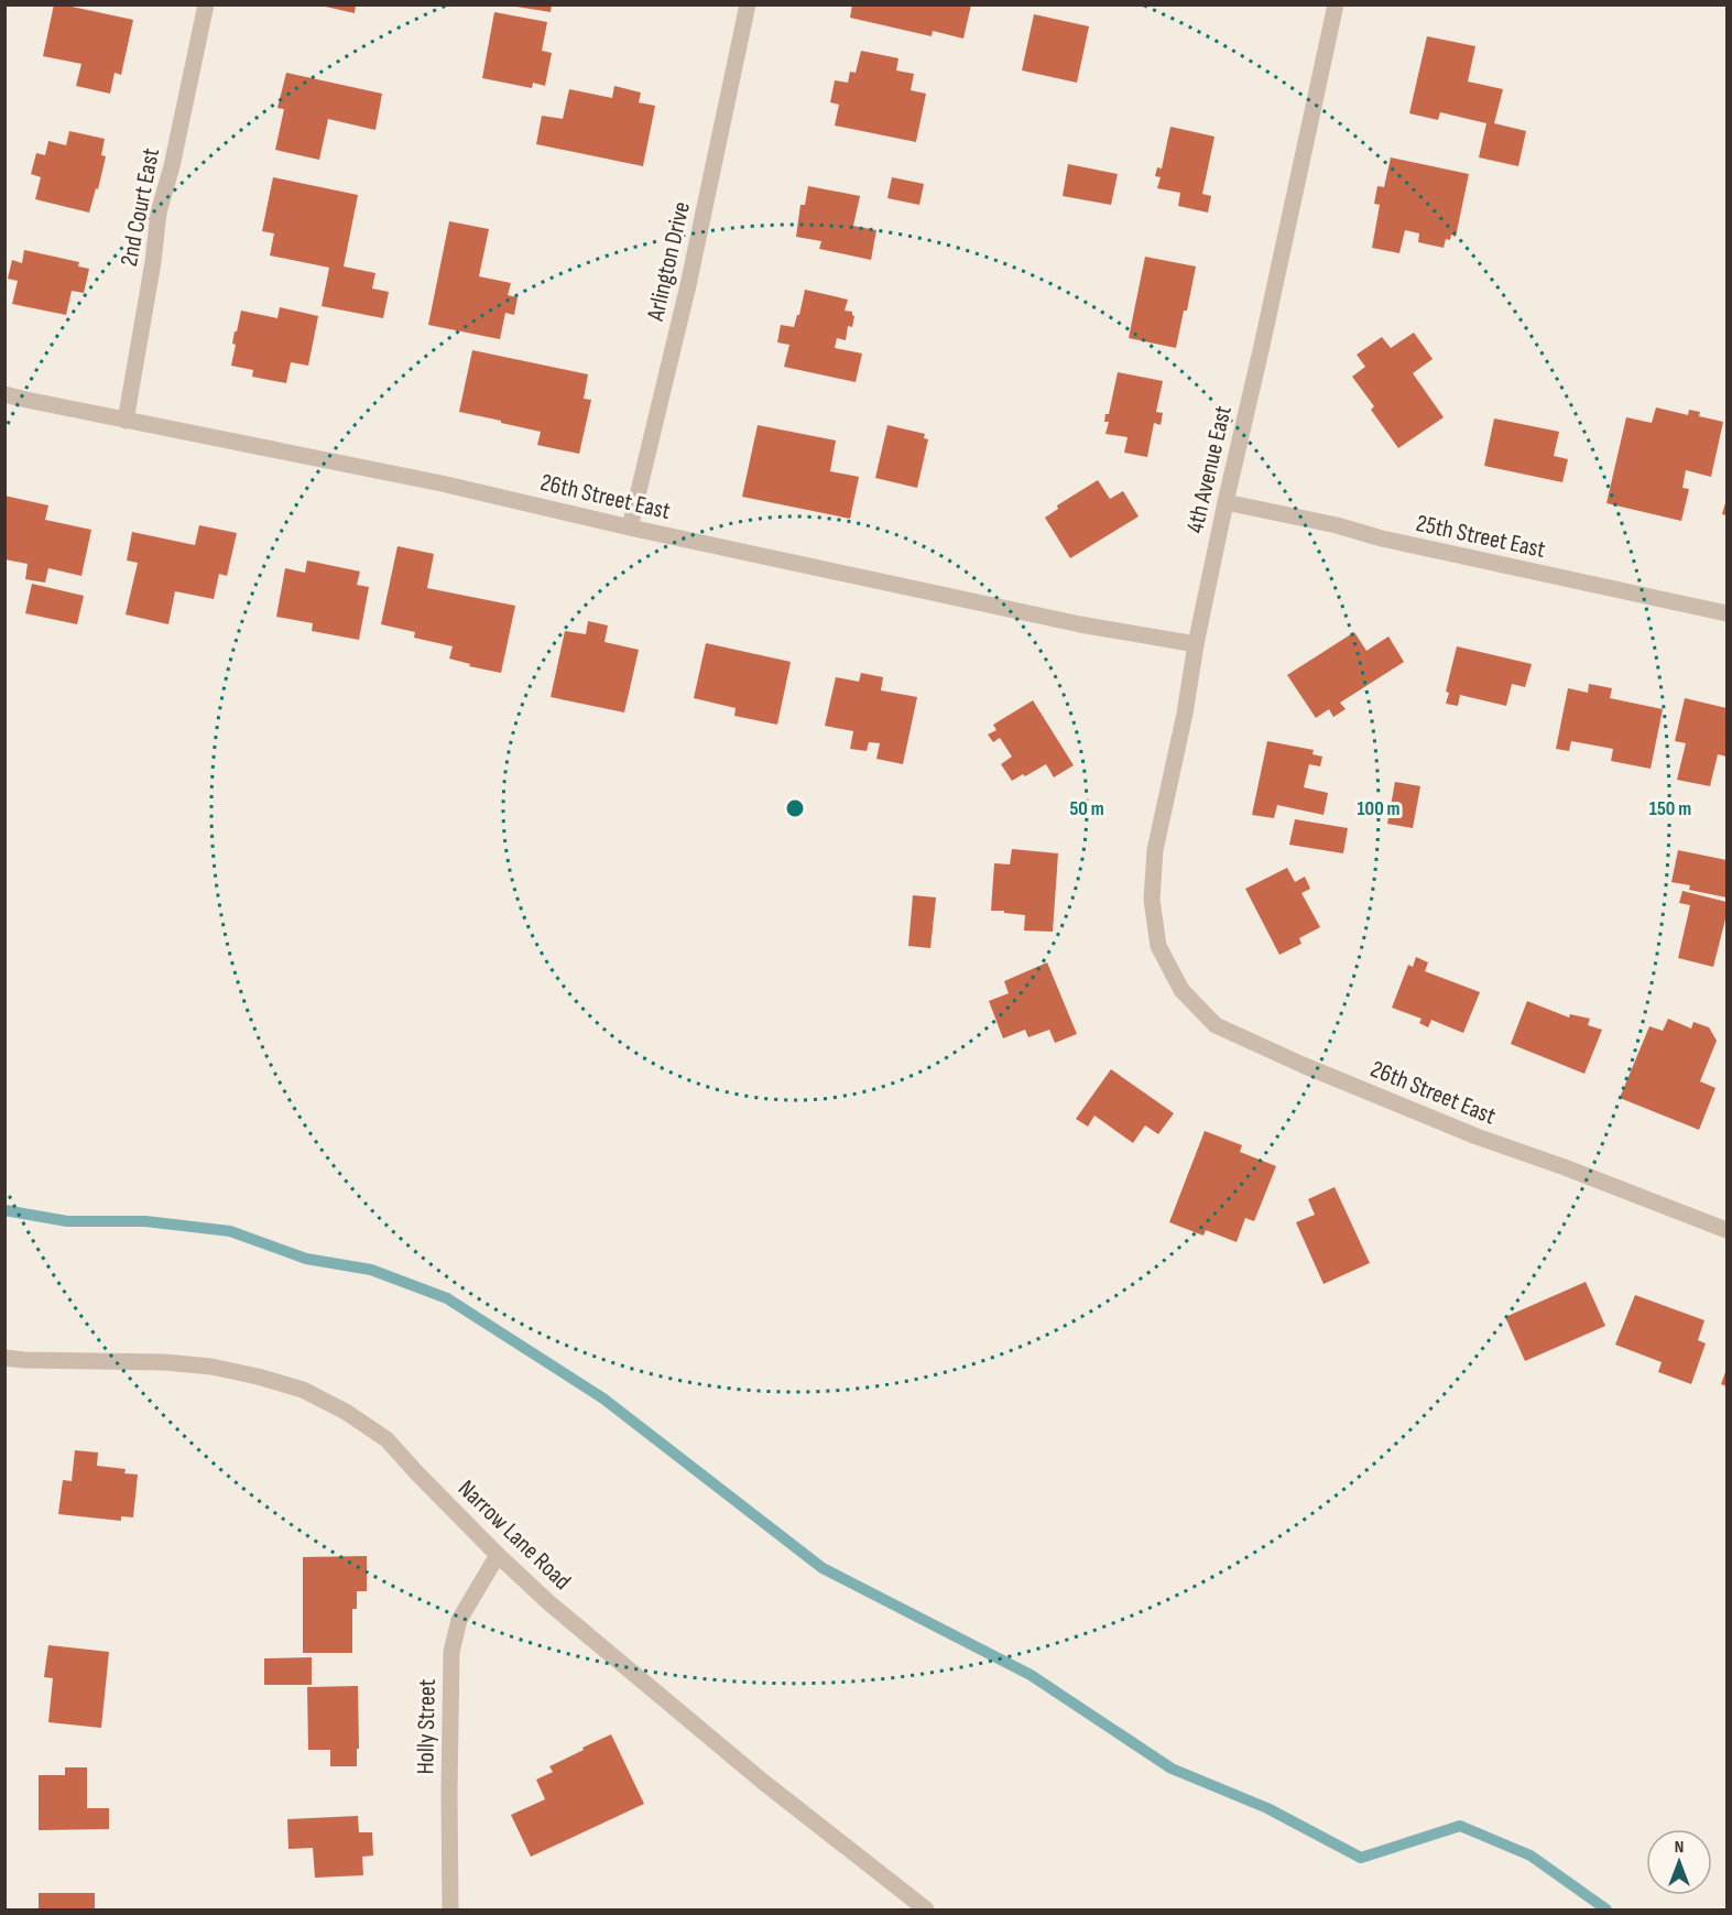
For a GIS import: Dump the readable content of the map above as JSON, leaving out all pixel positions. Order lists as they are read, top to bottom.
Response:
{
  "streets": {
    "street": [
      "2nd Court East",
      "Arlington Drive",
      "4th Avenue East",
      "26th Street East",
      "25th Street East",
      "Narrow Lane Road",
      "Holly Street"
    ]
  },
  "crossings": [
    ["2nd Court East", "26th Street East"],
    ["Arlington Drive", "26th Street East"],
    ["4th Avenue East", "26th Street East"],
    ["4th Avenue East", "25th Street East"],
    ["Narrow Lane Road", "Holly Street"]
  ],
  "north": "top",
  "rings": ["50 m", "100 m", "150 m"]
}
